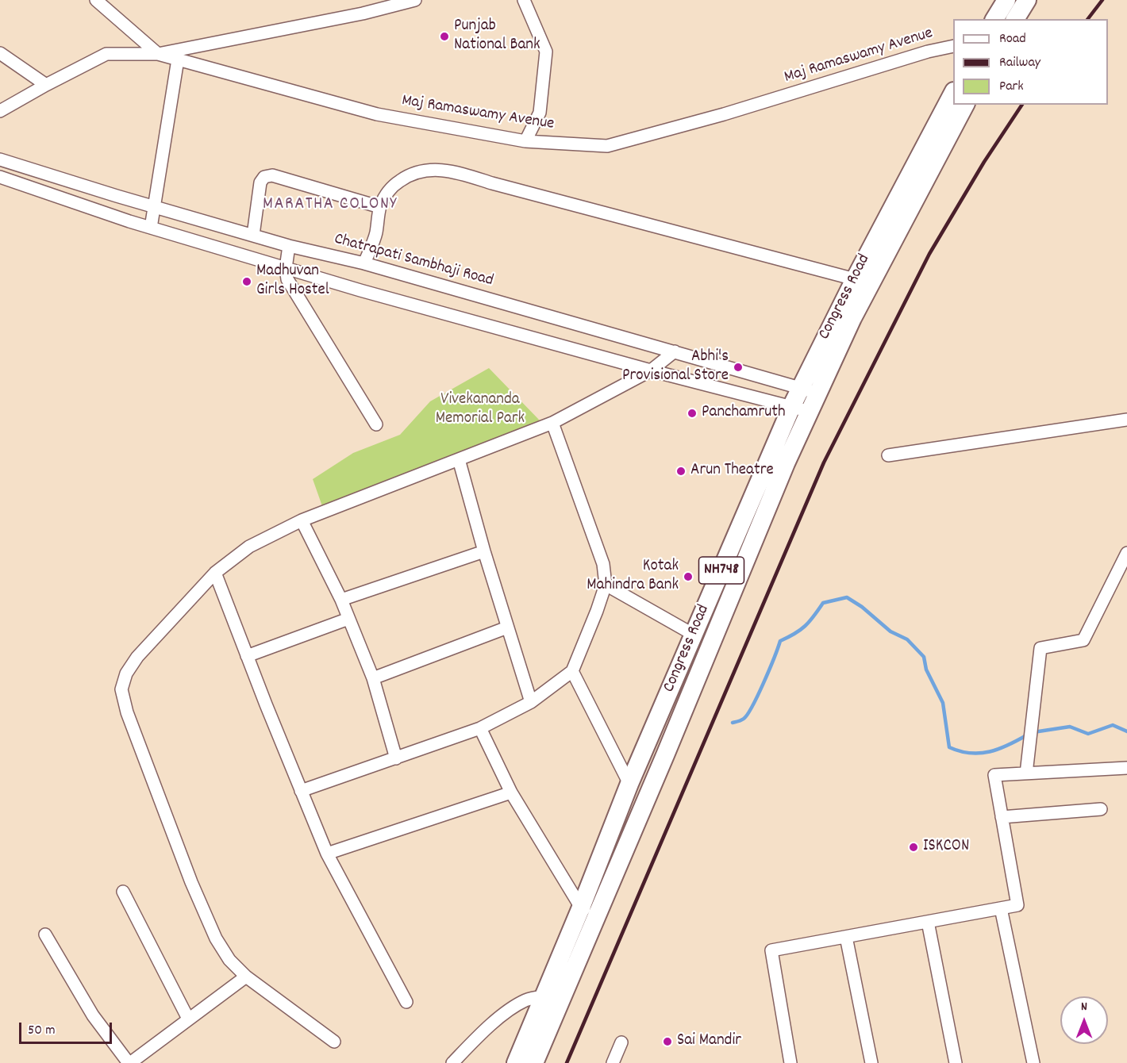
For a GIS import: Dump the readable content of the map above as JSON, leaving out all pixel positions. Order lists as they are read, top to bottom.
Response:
{
  "streets": {
    "highway": ["Congress Road", "NH748"],
    "street": ["Maj Ramaswamy Avenue", "Chatrapati Sambhaji Road"]
  },
  "crossings": [
    ["Chatrapati Sambhaji Road", "Congress Road"]
  ],
  "districts": ["MARATHA COLONY"],
  "parks": ["Vivekananda Memorial Park"],
  "places": [
    "Punjab National Bank",
    "Madhuvan Girls Hostel",
    "Abhi's Provisional Store",
    "Panchamruth",
    "Arun Theatre",
    "Kotak Mahindra Bank",
    "ISKCON",
    "Sai Mandir"
  ],
  "legend": ["Road", "Railway", "Park"],
  "scale_bar": "50 m",
  "north": "top"
}
